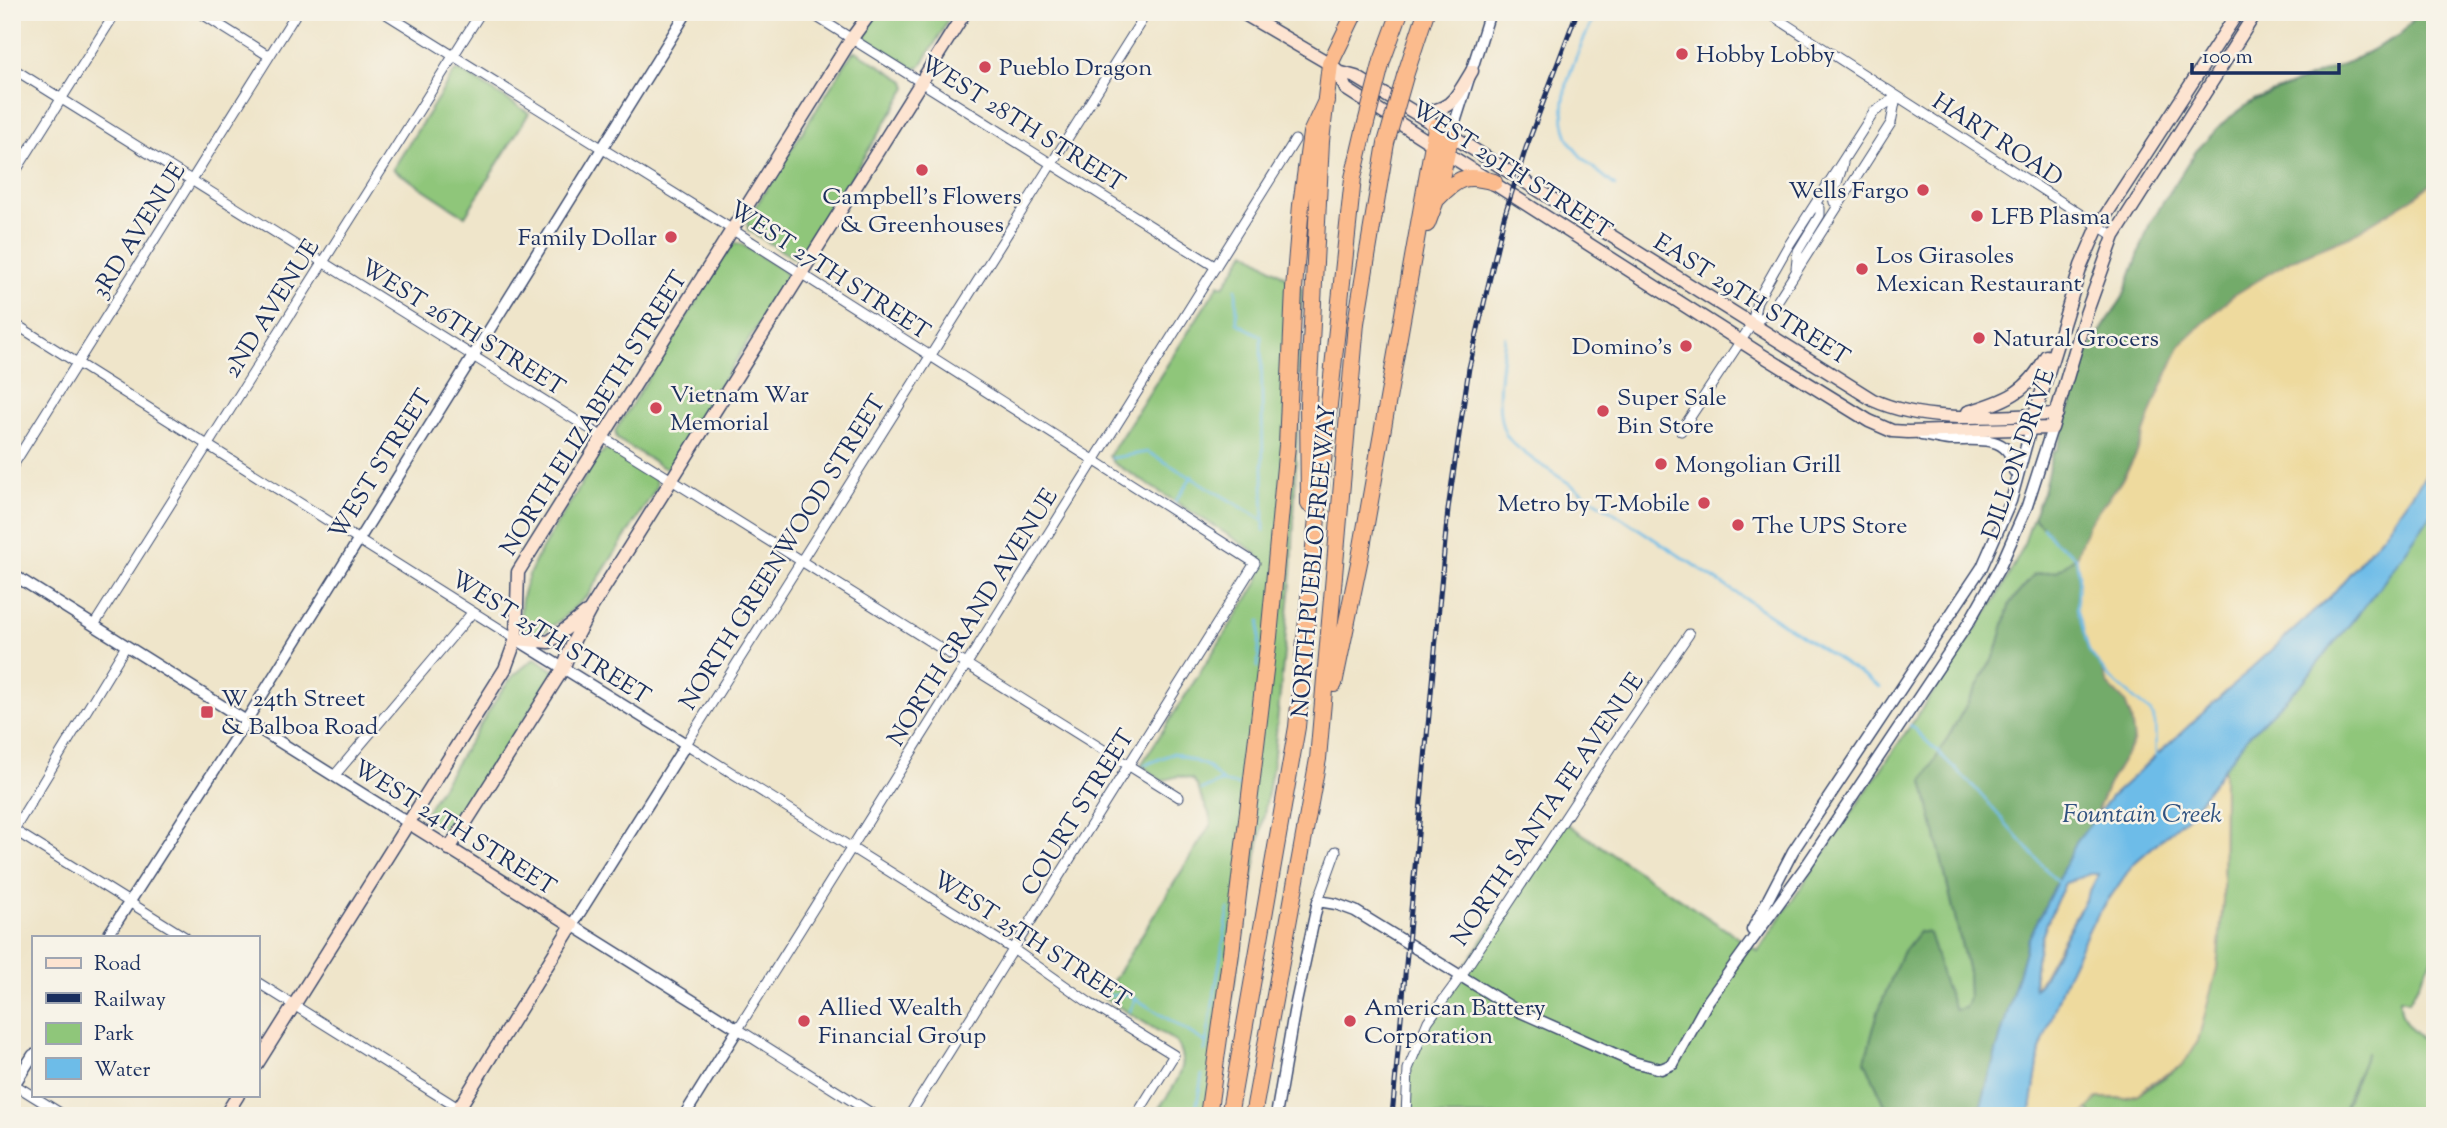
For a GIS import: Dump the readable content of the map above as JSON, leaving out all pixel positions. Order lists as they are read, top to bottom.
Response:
{
  "streets": {
    "highway": ["NORTH PUEBLO FREEWAY"],
    "main road": [
      "WEST 29TH STREET",
      "EAST 29TH STREET",
      "NORTH ELIZABETH STREET",
      "DILLON DRIVE",
      "NORTH GREENWOOD STREET",
      "WEST 24TH STREET"
    ],
    "street": [
      "WEST 28TH STREET",
      "HART ROAD",
      "3RD AVENUE",
      "WEST 27TH STREET",
      "2ND AVENUE",
      "WEST 26TH STREET",
      "WEST STREET",
      "NORTH GRAND AVENUE",
      "WEST 25TH STREET",
      "NORTH SANTA FE AVENUE",
      "COURT STREET"
    ]
  },
  "crossings": [
    ["WEST 28TH STREET", "NORTH ELIZABETH STREET"],
    ["WEST 28TH STREET", "NORTH GREENWOOD STREET"],
    ["WEST 28TH STREET", "NORTH GRAND AVENUE"],
    ["HART ROAD", "WEST 29TH STREET"],
    ["HART ROAD", "EAST 29TH STREET"],
    ["HART ROAD", "DILLON DRIVE"],
    ["WEST 29TH STREET", "EAST 29TH STREET"],
    ["3RD AVENUE", "WEST 26TH STREET"],
    ["3RD AVENUE", "WEST 25TH STREET"],
    ["WEST 27TH STREET", "2ND AVENUE"],
    ["WEST 27TH STREET", "NORTH ELIZABETH STREET"],
    ["WEST 27TH STREET", "WEST STREET"],
    ["WEST 27TH STREET", "NORTH GREENWOOD STREET"],
    ["WEST 27TH STREET", "NORTH GRAND AVENUE"],
    ["WEST 27TH STREET", "COURT STREET"],
    ["EAST 29TH STREET", "DILLON DRIVE"],
    ["2ND AVENUE", "WEST 26TH STREET"],
    ["2ND AVENUE", "WEST 25TH STREET"],
    ["2ND AVENUE", "WEST 24TH STREET"],
    ["WEST 26TH STREET", "NORTH ELIZABETH STREET"],
    ["WEST 26TH STREET", "WEST STREET"],
    ["WEST 26TH STREET", "NORTH GREENWOOD STREET"],
    ["WEST 26TH STREET", "NORTH GRAND AVENUE"],
    ["WEST 26TH STREET", "COURT STREET"],
    ["NORTH ELIZABETH STREET", "WEST 25TH STREET"],
    ["NORTH ELIZABETH STREET", "WEST 24TH STREET"],
    ["DILLON DRIVE", "NORTH SANTA FE AVENUE"],
    ["WEST STREET", "WEST 25TH STREET"],
    ["WEST STREET", "WEST 24TH STREET"],
    ["NORTH GREENWOOD STREET", "WEST 25TH STREET"],
    ["NORTH GREENWOOD STREET", "WEST 24TH STREET"],
    ["NORTH GRAND AVENUE", "WEST 25TH STREET"],
    ["NORTH GRAND AVENUE", "WEST 24TH STREET"],
    ["WEST 25TH STREET", "COURT STREET"]
  ],
  "water": ["Fountain Creek"],
  "places": {
    "other": [
      "Hobby Lobby",
      "Pueblo Dragon",
      "Campbell's Flowers & Greenhouses",
      "Wells Fargo",
      "LFB Plasma",
      "Family Dollar",
      "Los Girasoles Mexican Restaurant",
      "Natural Grocers",
      "Domino's",
      "Vietnam War Memorial",
      "Super Sale Bin Store",
      "Mongolian Grill",
      "Metro by T-Mobile",
      "The UPS Store",
      "Allied Wealth Financial Group",
      "American Battery Corporation"
    ],
    "transit": ["W 24th Street & Balboa Road"]
  },
  "legend": [
    "Road",
    "Railway",
    "Park",
    "Water"
  ],
  "scale_bar": "100 m"
}
